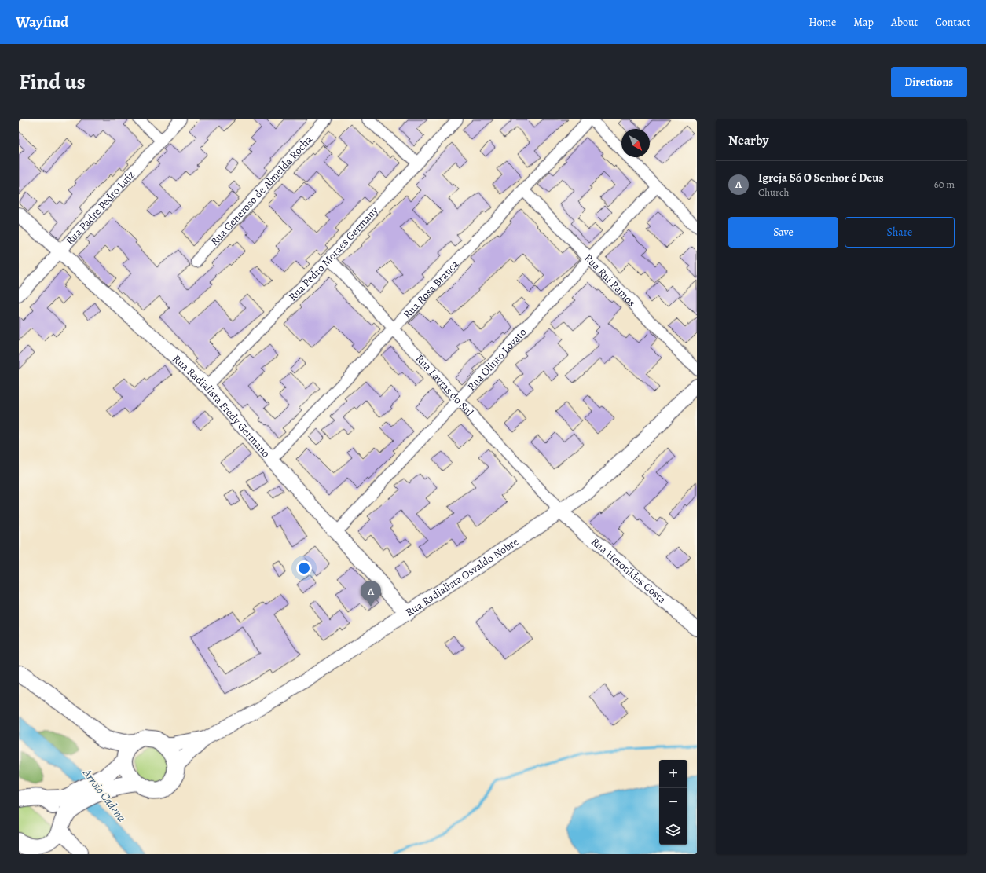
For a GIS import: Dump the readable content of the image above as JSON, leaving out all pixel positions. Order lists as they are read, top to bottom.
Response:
{
  "streets": {
    "street": [
      "Rua Generoso de Almeida Rocha",
      "Rua Padre Pedro Luiz",
      "Rua Pedro Moraes Germany",
      "Rua Rui Ramos",
      "Rua Rosa Branca",
      "Rua Olinto Lovato",
      "Rua Lavras do Sul",
      "Rua Radialista Fredy Germano",
      "Rua Herotildes Costa",
      "Rua Radialista Osvaldo Nobre"
    ]
  },
  "crossings": [
    ["Rua Padre Pedro Luiz", "Rua Radialista Fredy Germano"],
    ["Rua Pedro Moraes Germany", "Rua Lavras do Sul"],
    ["Rua Pedro Moraes Germany", "Rua Radialista Fredy Germano"],
    ["Rua Rui Ramos", "Rua Rosa Branca"],
    ["Rua Rui Ramos", "Rua Olinto Lovato"],
    ["Rua Rosa Branca", "Rua Lavras do Sul"],
    ["Rua Rosa Branca", "Rua Radialista Fredy Germano"],
    ["Rua Olinto Lovato", "Rua Lavras do Sul"],
    ["Rua Olinto Lovato", "Rua Radialista Fredy Germano"],
    ["Rua Lavras do Sul", "Rua Herotildes Costa"],
    ["Rua Lavras do Sul", "Rua Radialista Osvaldo Nobre"],
    ["Rua Radialista Fredy Germano", "Rua Radialista Osvaldo Nobre"],
    ["Rua Herotildes Costa", "Rua Radialista Osvaldo Nobre"]
  ],
  "water": ["Arroio Cadena"],
  "north": "bottom right",
  "page": {
    "header": "Wayfind",
    "nav": [
      "Home",
      "Map",
      "About",
      "Contact"
    ],
    "title": "Find us",
    "buttons": [
      "Directions",
      ["Save", "Share"]
    ],
    "heading": "Nearby",
    "list": [
      {
        "mark": "A",
        "name": "Igreja Só O Senhor é Deus",
        "note": "Church",
        "value": "60 m"
      }
    ],
    "pins": "A",
    "map_buttons": ["+", "−"]
  }
}
